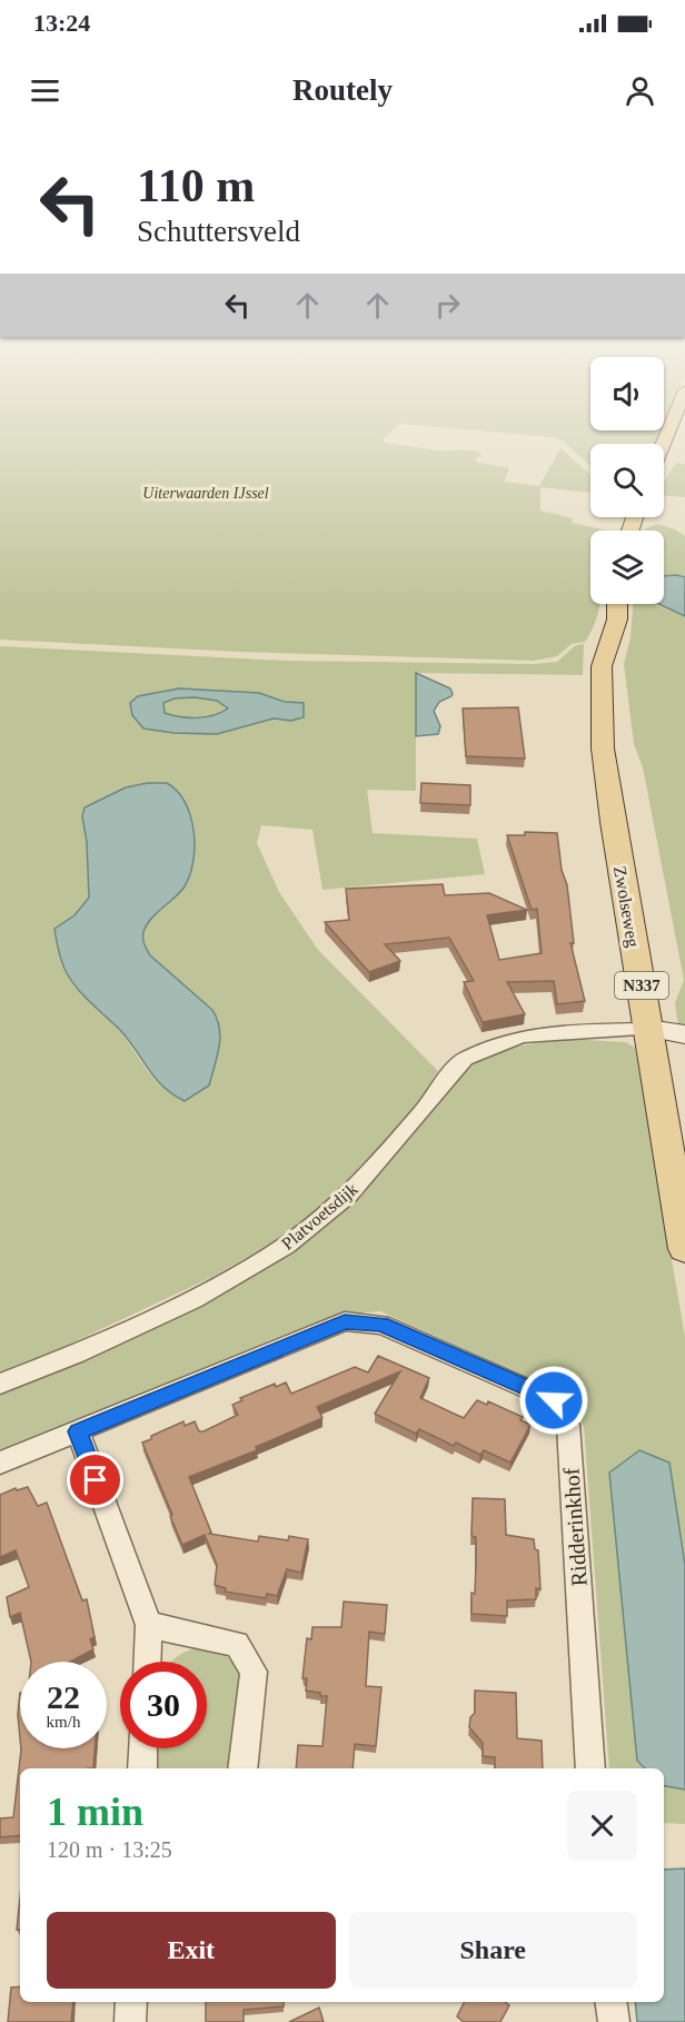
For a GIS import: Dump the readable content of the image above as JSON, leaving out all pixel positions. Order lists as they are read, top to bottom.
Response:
{
  "streets": {
    "main road": ["Zwolseweg", "N337"],
    "street": ["Platvoetsdijk", "Ridderinkhof"]
  },
  "crossings": [
    ["Zwolseweg", "Platvoetsdijk"]
  ],
  "parks": ["Uiterwaarden IJssel"],
  "page": {
    "status": "13:24",
    "header": "Routely",
    "turn": ["110 m", "Schuttersveld"],
    "speed": "22 km/h",
    "limit": "30",
    "heading": ["1 min", "120 m · 13:25"],
    "buttons": ["Exit", "Share"]
  }
}
